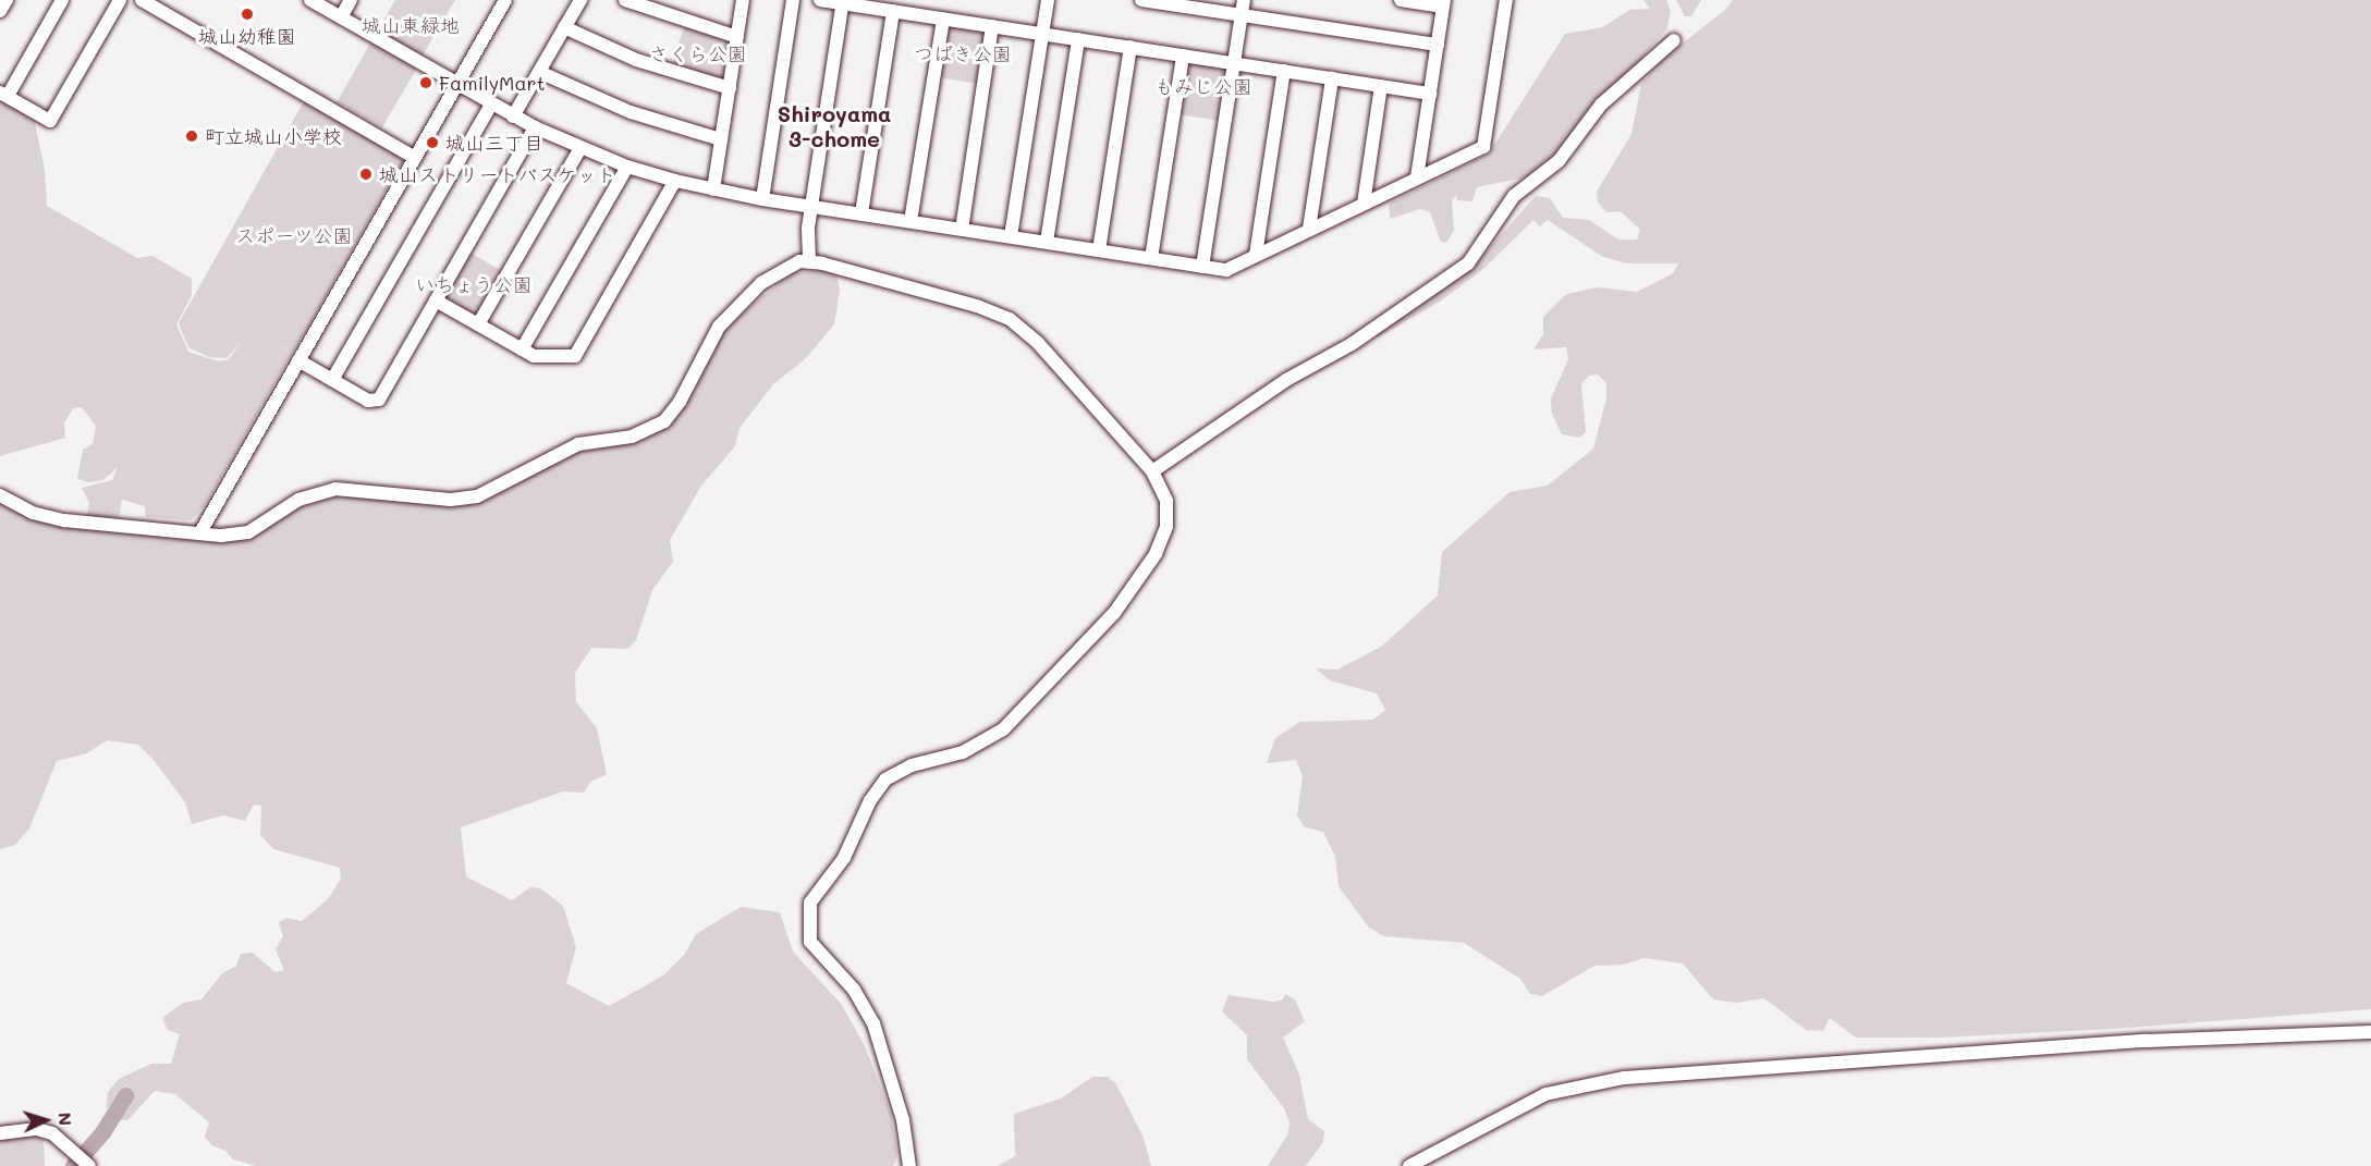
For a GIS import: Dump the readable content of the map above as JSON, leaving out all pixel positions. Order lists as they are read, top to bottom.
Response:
{
  "districts": ["Shiroyama 3-chome"],
  "parks": [
    "城山東緑地",
    "さくら公園",
    "つばき公園",
    "もみじ公園",
    "スポーツ公園",
    "いちょう公園"
  ],
  "places": [
    "城山幼稚園",
    "FamilyMart",
    "町立城山小学校",
    "城山三丁目",
    "城山ストリートバスケット"
  ],
  "north": "right"
}
